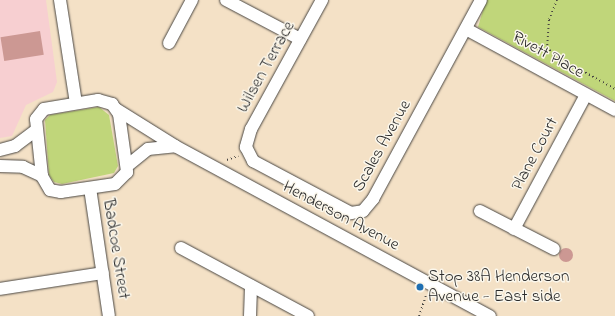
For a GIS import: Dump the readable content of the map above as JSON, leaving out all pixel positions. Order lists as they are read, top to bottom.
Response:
{
  "streets": {
    "street": [
      "Rivett Place",
      "Wilsen Terrace",
      "Scales Avenue",
      "Plane Court",
      "Henderson Avenue",
      "Badcoe Street"
    ]
  },
  "crossings": [
    ["Rivett Place", "Scales Avenue"],
    ["Rivett Place", "Plane Court"],
    ["Wilsen Terrace", "Scales Avenue"],
    ["Henderson Avenue", "Badcoe Street"]
  ],
  "places": ["Stop 38A Henderson Avenue - East side"]
}
